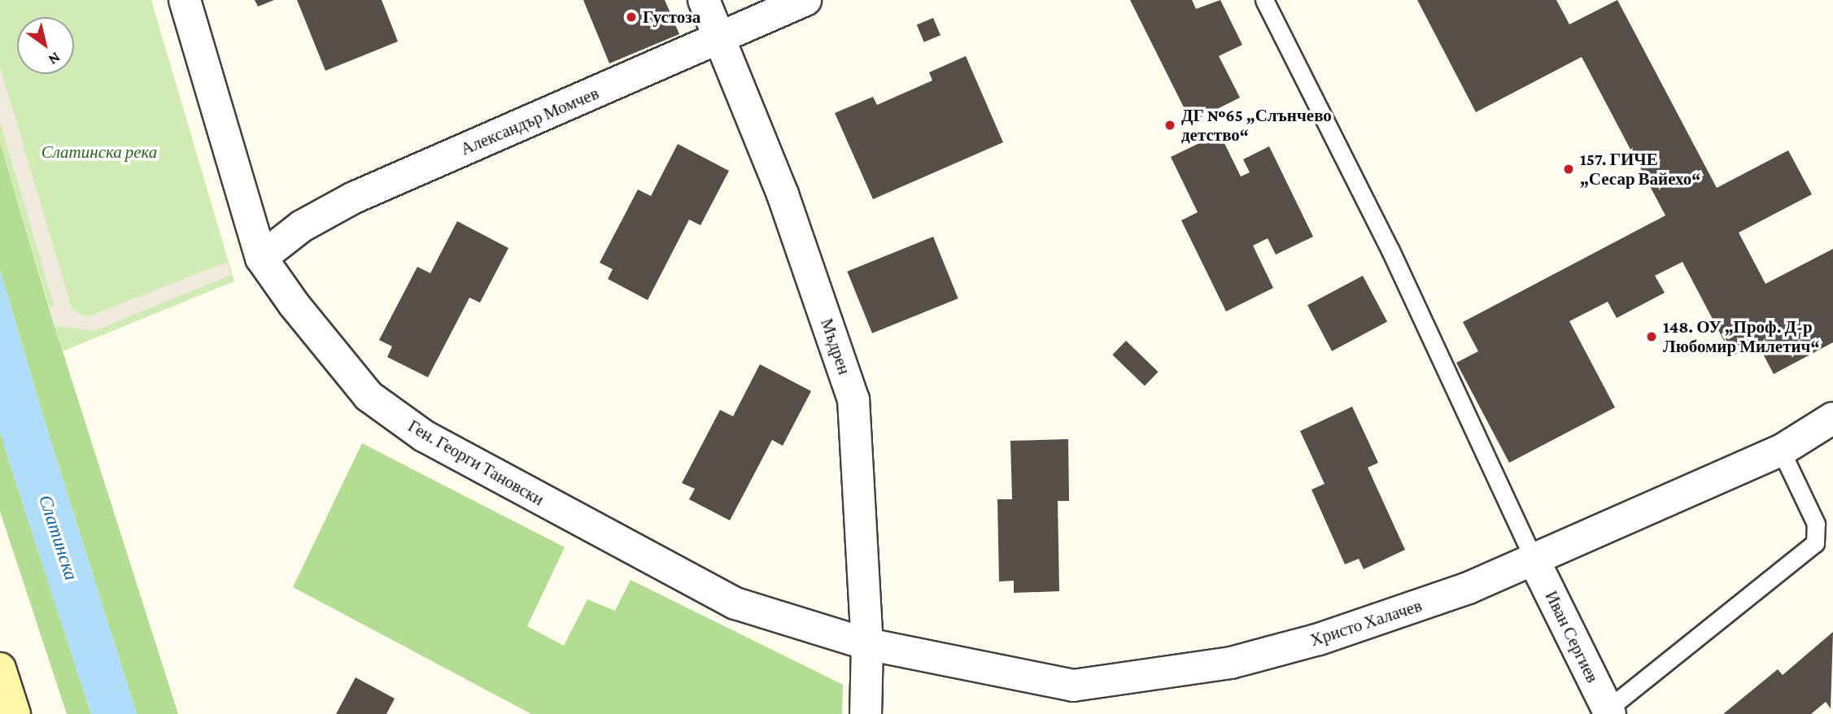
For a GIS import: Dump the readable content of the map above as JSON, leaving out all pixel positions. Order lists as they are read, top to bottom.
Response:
{
  "streets": {
    "street": [
      "Александър Момчев",
      "Мъдрен",
      "Ген. Георги Тановски",
      "Христо Халачев",
      "Иван Сергиев"
    ]
  },
  "crossings": [
    ["Александър Момчев", "Мъдрен"],
    ["Александър Момчев", "Ген. Георги Тановски"],
    ["Мъдрен", "Ген. Георги Тановски"],
    ["Мъдрен", "Христо Халачев"],
    ["Ген. Георги Тановски", "Христо Халачев"],
    ["Христо Халачев", "Иван Сергиев"]
  ],
  "water": ["Слатинска"],
  "parks": ["Слатинска река"],
  "places": [
    "Густоза",
    "ДГ №65 „Слънчево детство“",
    "157. ГИЧЕ „Сесар Вайехо“",
    "148. ОУ „Проф. Д-р Любомир Милетич“"
  ],
  "north": "bottom right"
}
